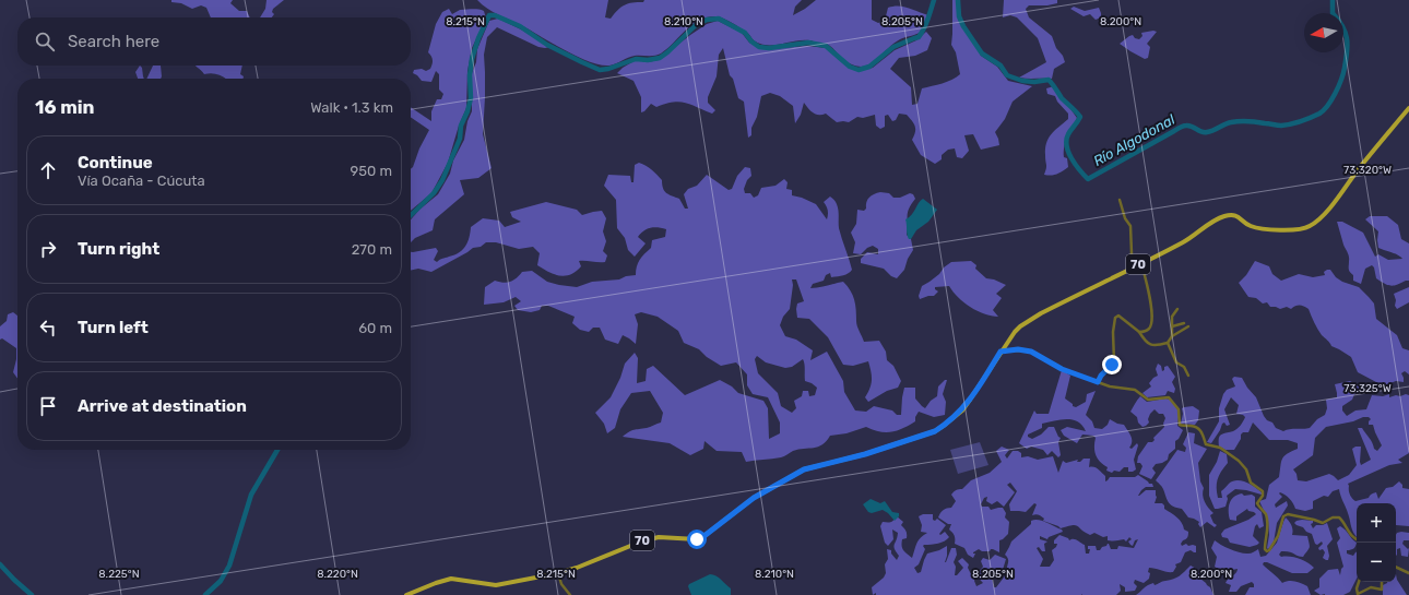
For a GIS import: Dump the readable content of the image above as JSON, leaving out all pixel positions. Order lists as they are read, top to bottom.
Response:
{
  "streets": {
    "main road": ["70"]
  },
  "water": ["Río Algodonal"],
  "north": "left",
  "page": {
    "search": "Search here",
    "heading": ["16 min", "Walk · 1.3 km"],
    "list": [
      ["Continue", "Vía Ocaña - Cúcuta", "950 m"],
      ["Turn right", "270 m"],
      ["Turn left", "60 m"],
      "Arrive at destination"
    ],
    "map_buttons": ["+", "−"]
  },
  "coordinates": [
    "8.215°N",
    "8.210°N",
    "8.205°N",
    "8.200°N",
    "73.320°W",
    "73.325°W",
    "8.225°N",
    "8.220°N"
  ]
}
